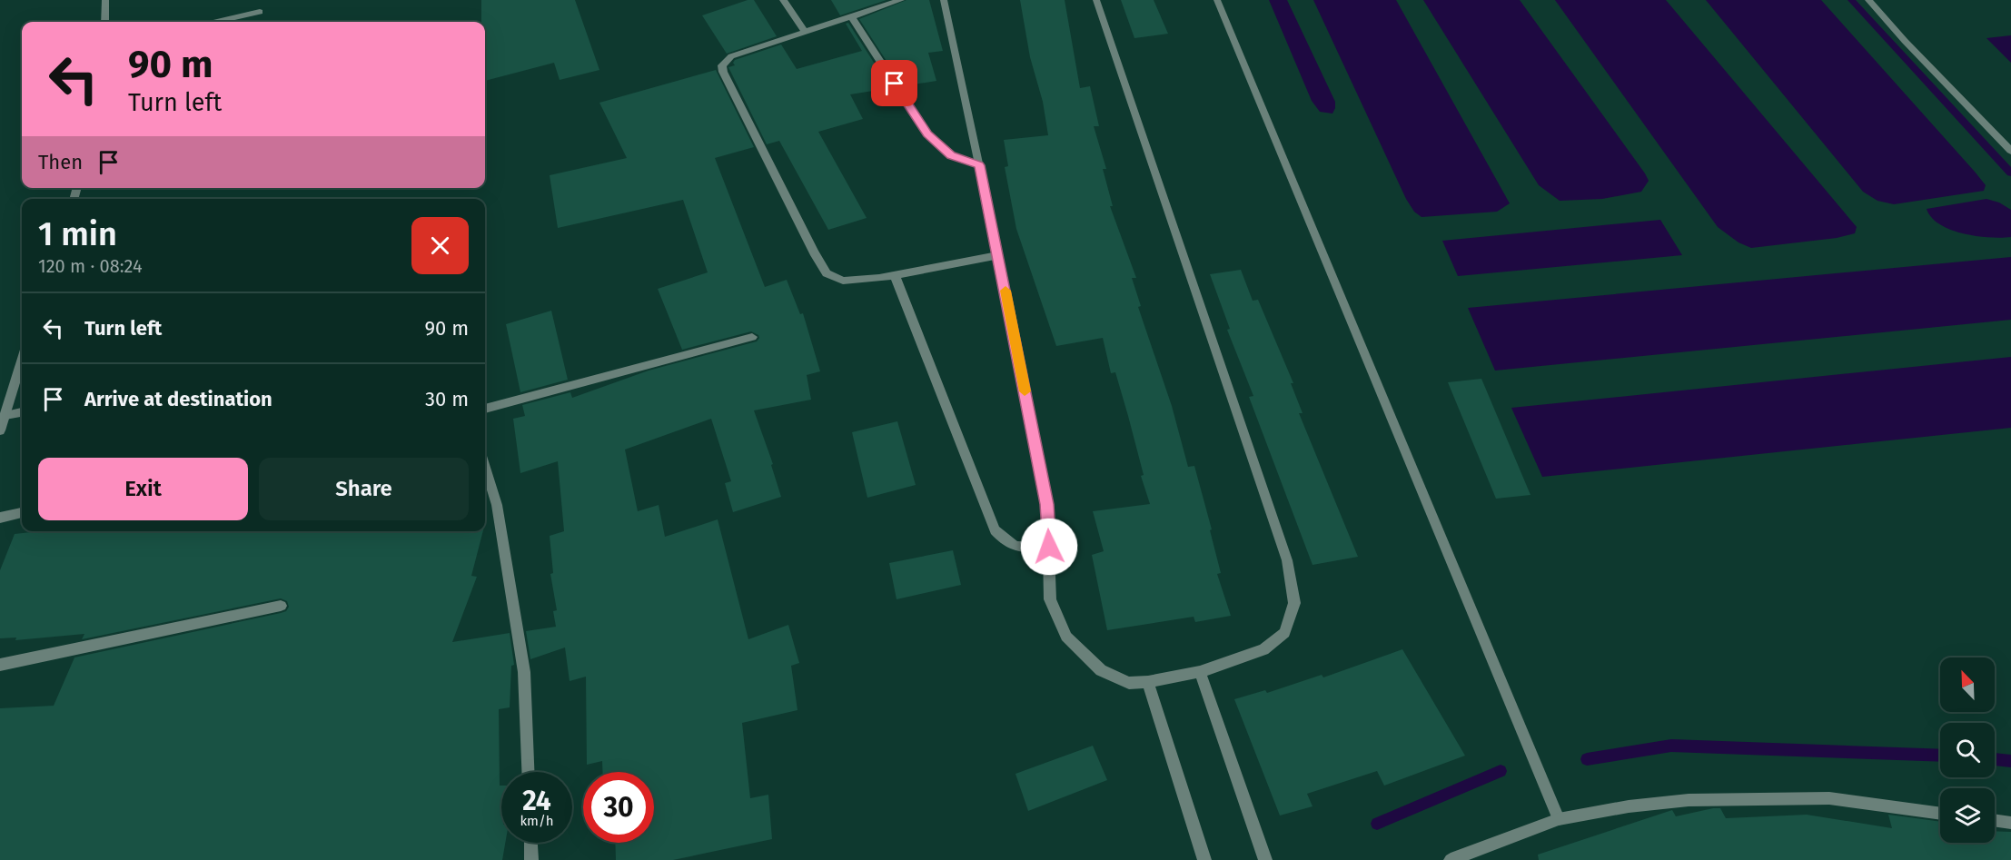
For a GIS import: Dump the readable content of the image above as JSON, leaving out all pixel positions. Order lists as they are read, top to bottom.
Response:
{
  "north": "top left",
  "page": {
    "turn": ["90 m", "Turn left"],
    "then": "Then",
    "heading": ["1 min", "120 m · 08:24"],
    "list": [
      {
        "name": "Turn left",
        "value": "90 m"
      },
      {
        "name": "Arrive at destination",
        "value": "30 m"
      }
    ],
    "buttons": ["Exit", "Share"],
    "speed": "24 km/h",
    "limit": "30"
  }
}
